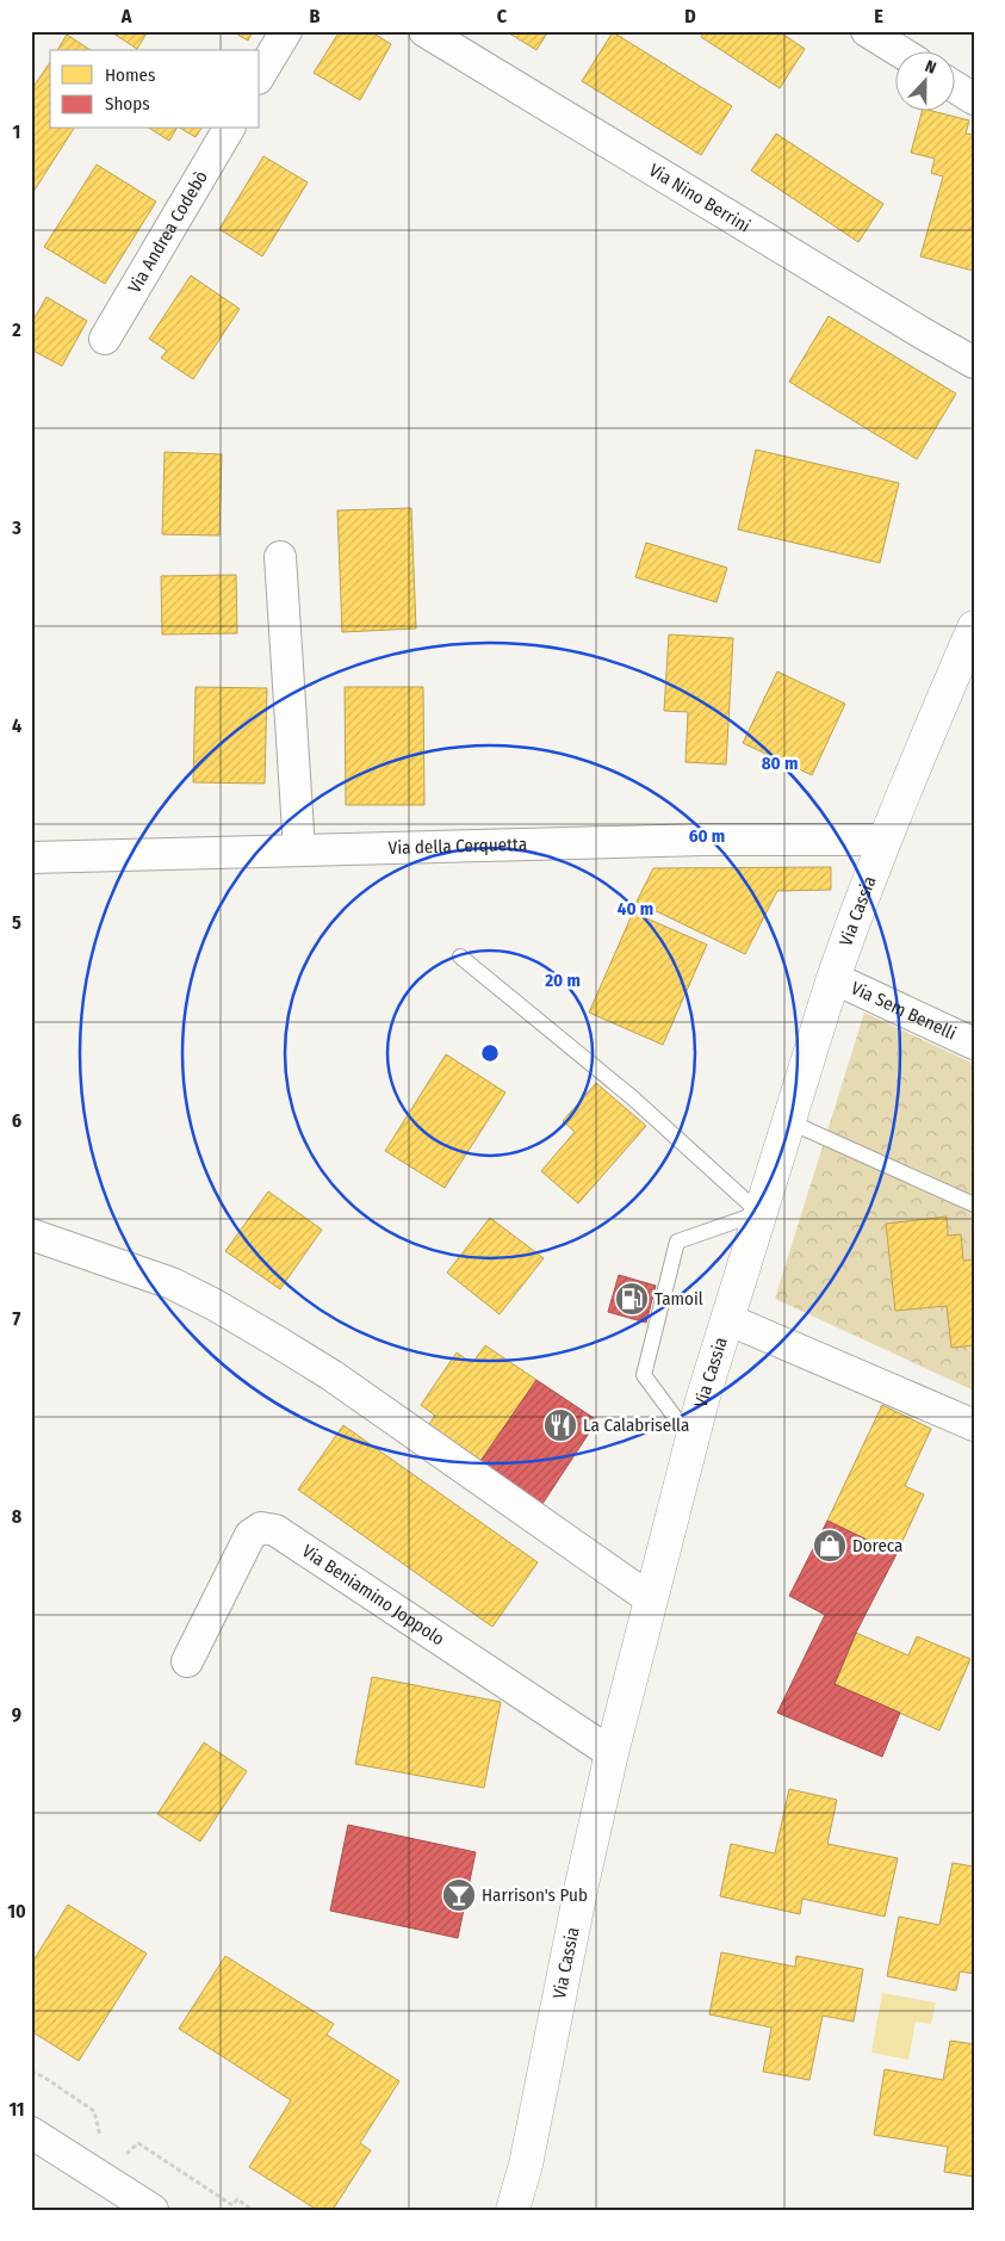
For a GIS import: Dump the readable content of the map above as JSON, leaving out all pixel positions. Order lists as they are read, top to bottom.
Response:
{
  "streets": {
    "main road": ["Via Cassia"],
    "street": [
      "Via Nino Berrini",
      "Via Andrea Codebò",
      "Via della Cerquetta",
      "Via Sem Benelli",
      "Via Beniamino Joppolo"
    ]
  },
  "crossings": [
    ["Via della Cerquetta", "Via Cassia"],
    ["Via Cassia", "Via Sem Benelli"],
    ["Via Cassia", "Via Beniamino Joppolo"]
  ],
  "places": {
    "fuel station": ["Tamoil"],
    "restaurant": ["La Calabrisella"],
    "shop": ["Doreca"],
    "bar": ["Harrison's Pub"]
  },
  "legend": ["Homes", "Shops"],
  "north": "top",
  "grid": {
    "columns": [
      "A",
      "B",
      "C",
      "D",
      "E"
    ],
    "rows": [
      "1",
      "2",
      "3",
      "4",
      "5",
      "6",
      "7",
      "8",
      "9",
      "10",
      "11"
    ]
  },
  "rings": [
    "80 m",
    "60 m",
    "40 m",
    "20 m"
  ]
}
